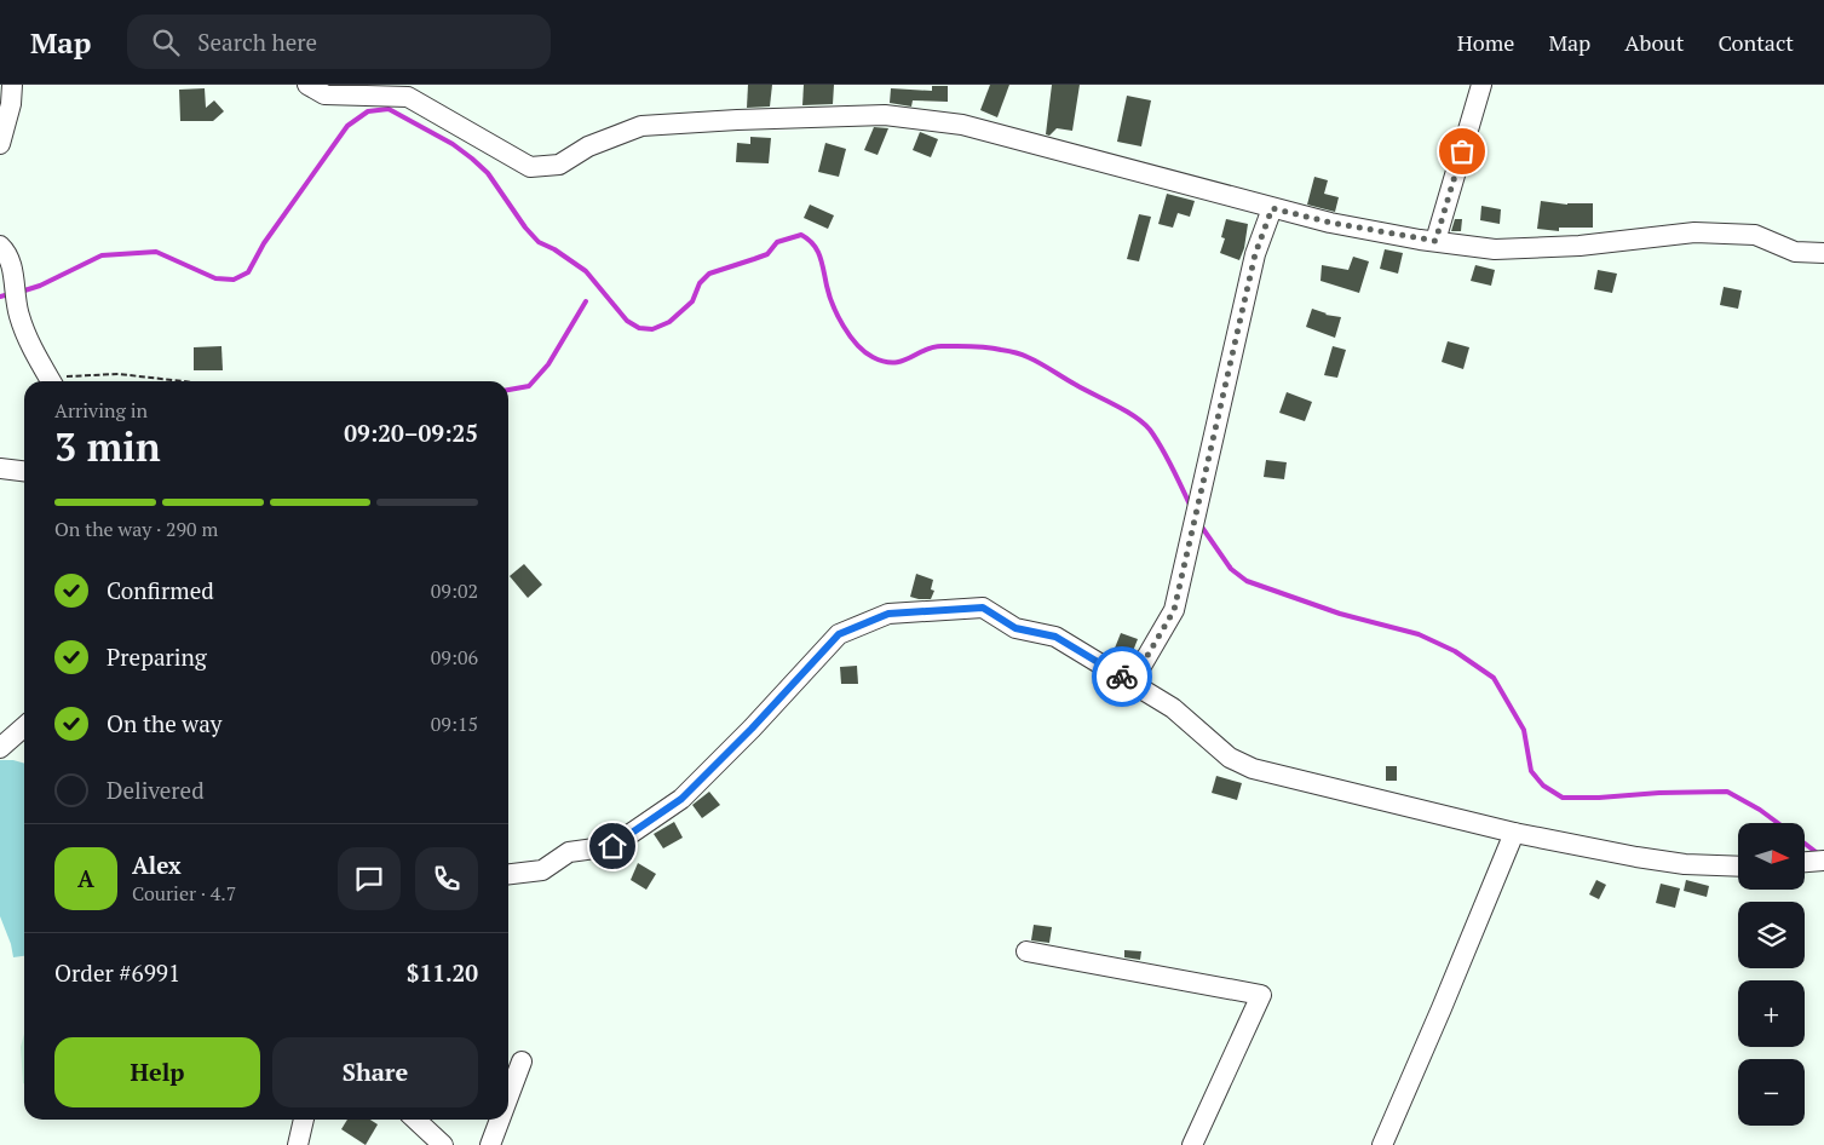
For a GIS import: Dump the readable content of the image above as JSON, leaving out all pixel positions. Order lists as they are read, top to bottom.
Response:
{
  "north": "right",
  "page": {
    "header": "Map",
    "search": "Search here",
    "nav": [
      "Home",
      "Map",
      "About",
      "Contact"
    ],
    "heading": ["3 min", "Arriving in", "09:20–09:25"],
    "panel": [
      "Alex",
      "Courier · 4.7",
      "Order #6991",
      "$11.20"
    ],
    "bar": "On the way · 290 m",
    "list": [
      ["Confirmed", "09:02"],
      ["Preparing", "09:06"],
      ["On the way", "09:15"],
      "Delivered"
    ],
    "map_buttons": ["+", "−"],
    "round": "A",
    "buttons": ["Help", "Share"]
  }
}
